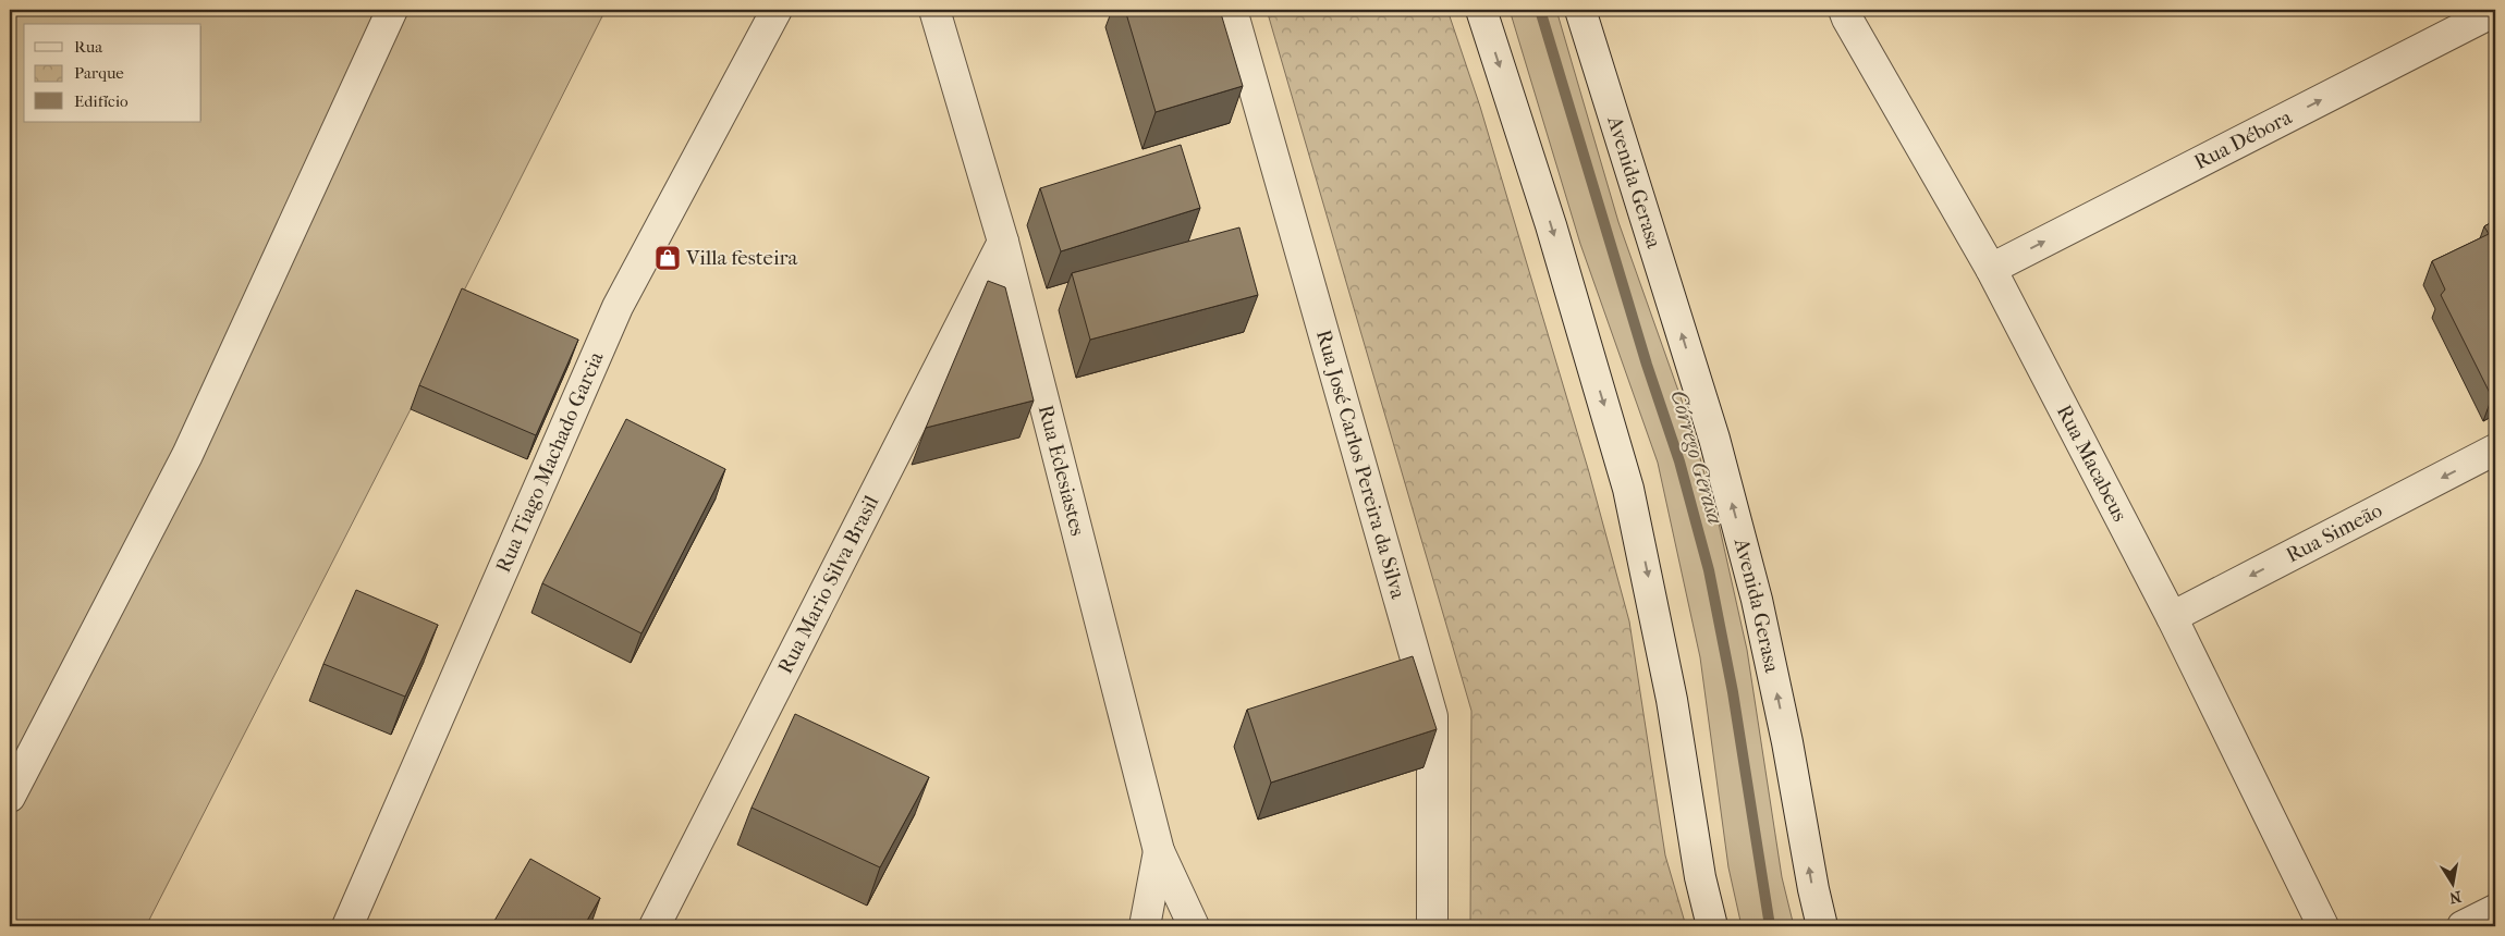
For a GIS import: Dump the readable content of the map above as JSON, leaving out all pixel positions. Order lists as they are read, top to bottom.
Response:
{
  "streets": {
    "street": [
      "Rua Débora",
      "Avenida Gerasa",
      "Rua Tiago Machado Garcia",
      "Rua José Carlos Pereira da Silva",
      "Rua Macabeus",
      "Rua Eclesiastes",
      "Rua Simeão",
      "Rua Mario Silva Brasil"
    ]
  },
  "crossings": [
    ["Rua Débora", "Rua Macabeus"],
    ["Rua Macabeus", "Rua Simeão"],
    ["Rua Eclesiastes", "Rua Mario Silva Brasil"]
  ],
  "one_way": ["Rua Débora", "Rua Simeão"],
  "water": ["Córrego Gerasa"],
  "places": {
    "shop": ["Villa festeira"]
  },
  "legend": ["Rua", "Parque", "Edifício"],
  "north": "bottom"
}
